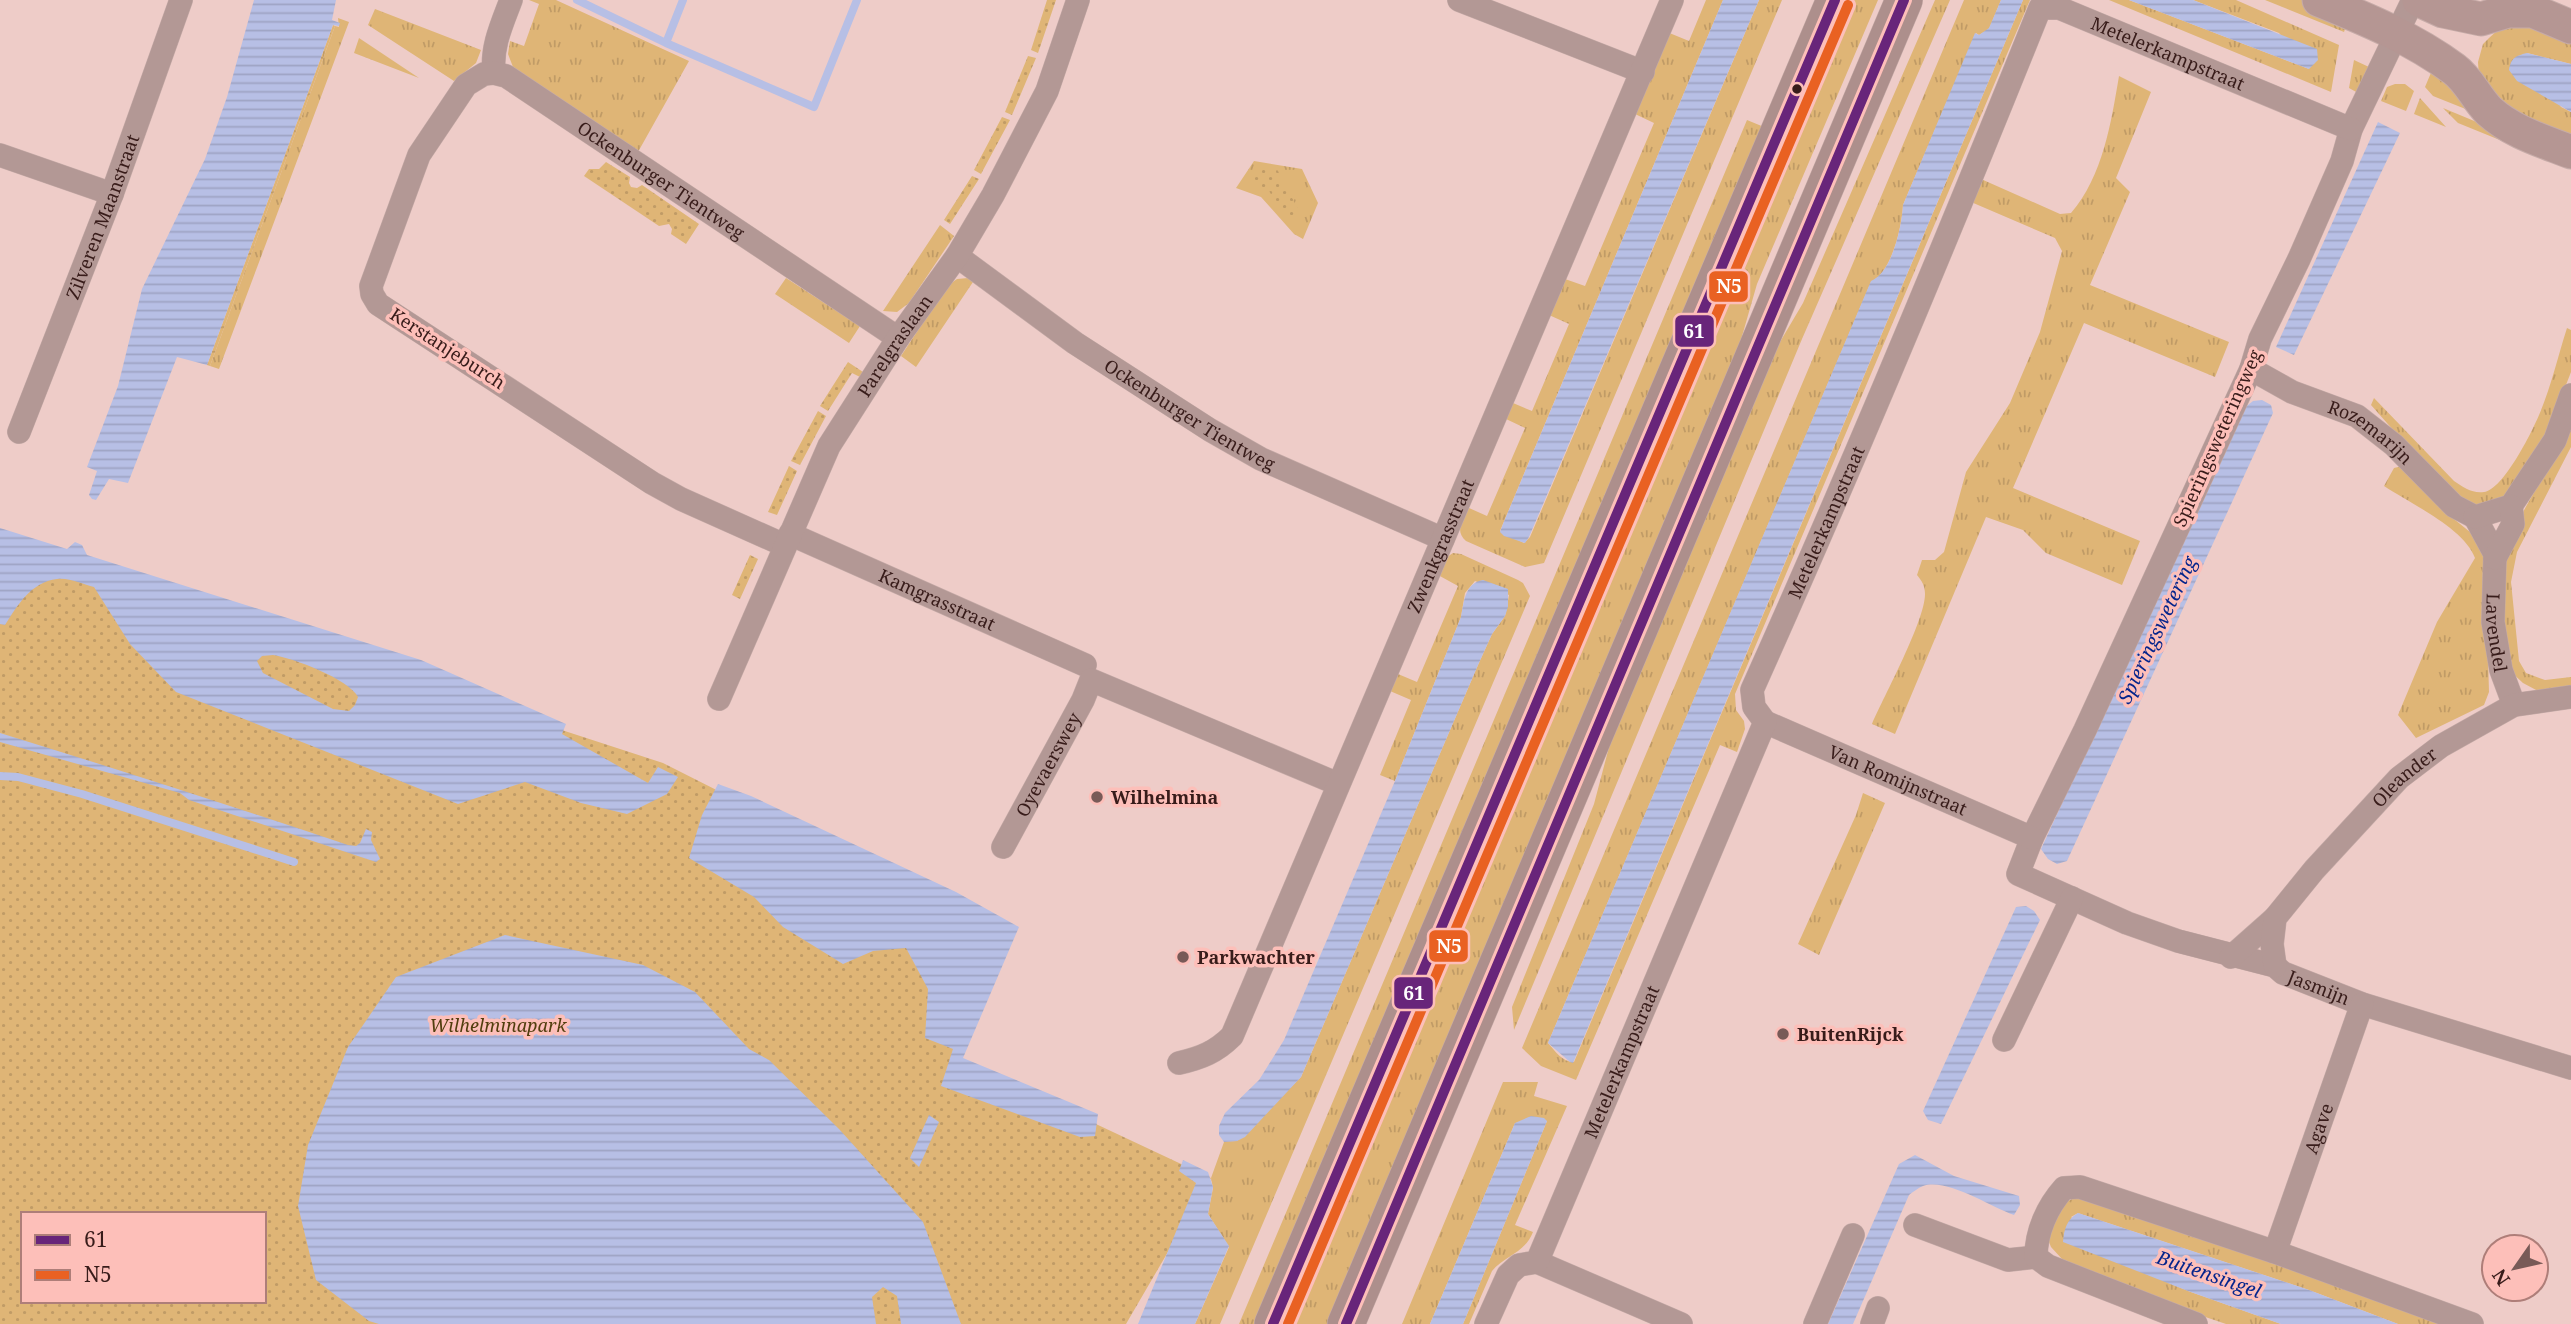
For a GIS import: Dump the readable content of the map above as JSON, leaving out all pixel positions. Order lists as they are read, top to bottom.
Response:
{
  "streets": {
    "street": [
      "Metelerkampstraat",
      "Ockenburger Tientweg",
      "Zilveren Maanstraat",
      "Parelgraslaan",
      "Kerstanjeburch",
      "Rozemarijn",
      "Spieringsweteringweg",
      "Zwenkgrasstraat",
      "Kamgrasstraat",
      "Lavendel",
      "Oyevaerswey",
      "Oleander",
      "Van Romijnstraat",
      "Jasmijn",
      "Agave"
    ]
  },
  "crossings": [
    ["Metelerkampstraat", "Spieringsweteringweg"],
    ["Metelerkampstraat", "Van Romijnstraat"],
    ["Ockenburger Tientweg", "Parelgraslaan"],
    ["Ockenburger Tientweg", "Kerstanjeburch"],
    ["Ockenburger Tientweg", "Zwenkgrasstraat"],
    ["Parelgraslaan", "Kerstanjeburch"],
    ["Parelgraslaan", "Kamgrasstraat"],
    ["Kerstanjeburch", "Kamgrasstraat"],
    ["Rozemarijn", "Spieringsweteringweg"],
    ["Rozemarijn", "Lavendel"],
    ["Spieringsweteringweg", "Van Romijnstraat"],
    ["Spieringsweteringweg", "Jasmijn"],
    ["Zwenkgrasstraat", "Kamgrasstraat"],
    ["Kamgrasstraat", "Oyevaerswey"],
    ["Lavendel", "Oleander"],
    ["Oleander", "Jasmijn"],
    ["Jasmijn", "Agave"]
  ],
  "water": ["Spieringswetering", "Buitensingel"],
  "parks": ["Wilhelminapark"],
  "places": ["Wilhelmina", "Parkwachter", "BuitenRijck"],
  "lines": ["transit line 61", "transit line N5"],
  "legend": ["61", "N5"],
  "north": "bottom left"
}
